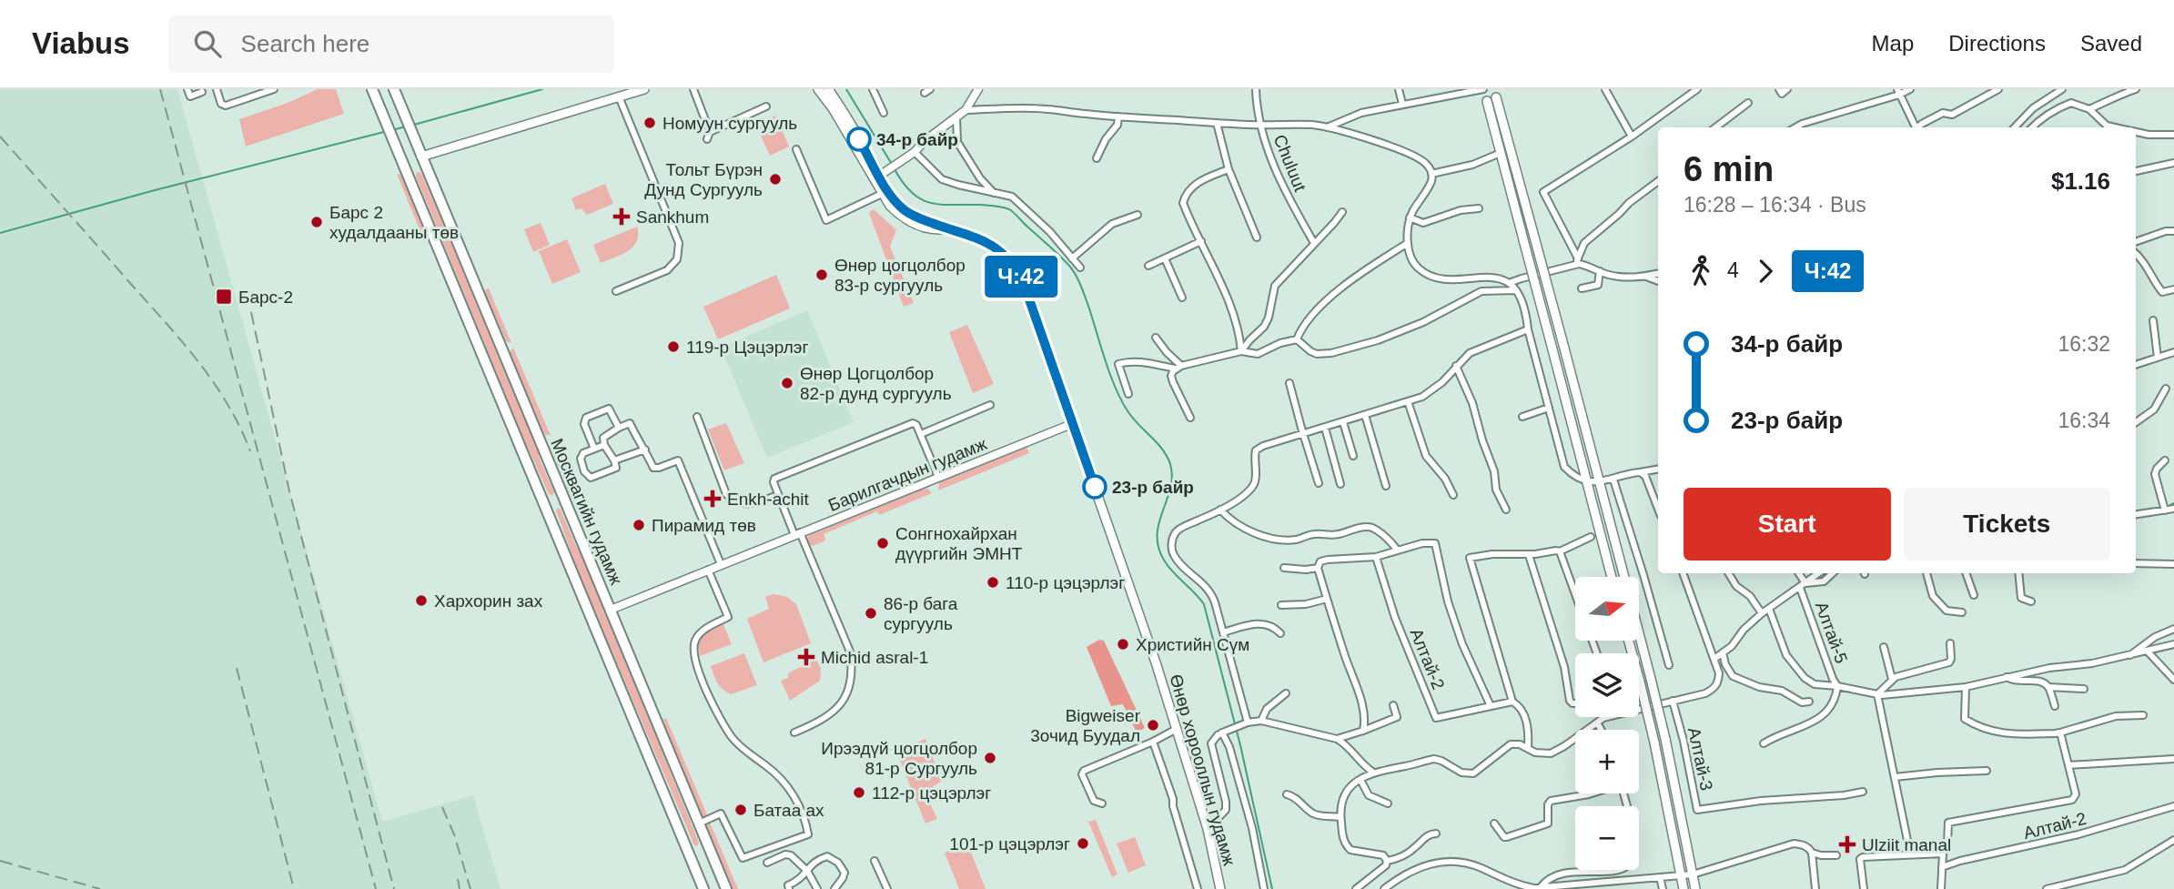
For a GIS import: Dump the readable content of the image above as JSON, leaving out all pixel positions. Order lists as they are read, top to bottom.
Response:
{
  "streets": {
    "highway": ["Москвагийн гудамж"],
    "main road": ["Өнөр хорооллын гудамж"],
    "street": [
      "Chuluut",
      "Барилгачдын гудамж",
      "Алтай-5",
      "Алтай-2",
      "Алтай-3"
    ]
  },
  "crossings": [
    ["Барилгачдын гудамж", "Москвагийн гудамж"],
    ["Барилгачдын гудамж", "Өнөр хорооллын гудамж"]
  ],
  "places": {
    "other": [
      "Номуун сургууль",
      "34-р байр",
      "Тольт Бүрэн Дунд Сургууль",
      "Барс 2 худалдааны төв",
      "Өнөр цогцолбор 83-р сургууль",
      "119-р Цэцэрлэг",
      "Өнөр Цогцолбор 82-р дунд сургууль",
      "23-р байр",
      "Пирамид төв",
      "Сонгнохайрхан дүүргийн ЭМНТ",
      "110-р цэцэрлэг",
      "Хархорин зах",
      "86-р бага сургууль",
      "Христийн Сүм",
      "Bigweiser 3очид Буудал",
      "Ирээдүй цогцолбор 81-р Сургууль",
      "112-р цэцэрлэг",
      "Батаа ах",
      "101-р цэцэрлэг"
    ],
    "health": [
      "Sankhum",
      "Enkh-achit",
      "Michid asral-1",
      "Ulziit manal"
    ],
    "transit": ["Барс-2"]
  },
  "lines": ["bus line Ч:42"],
  "north": "right",
  "page": {
    "header": "Viabus",
    "search": "Search here",
    "nav": ["Map", "Directions", "Saved"],
    "on_map": "Ч:42",
    "heading": ["6 min", "16:28 – 16:34 · Bus", "$1.16"],
    "legs": ["4", "Ч:42"],
    "list": [
      {
        "name": "34-р байр",
        "value": "16:32"
      },
      {
        "name": "23-р байр",
        "value": "16:34"
      }
    ],
    "buttons": ["Start", "Tickets"],
    "map_buttons": ["+", "−"]
  }
}
